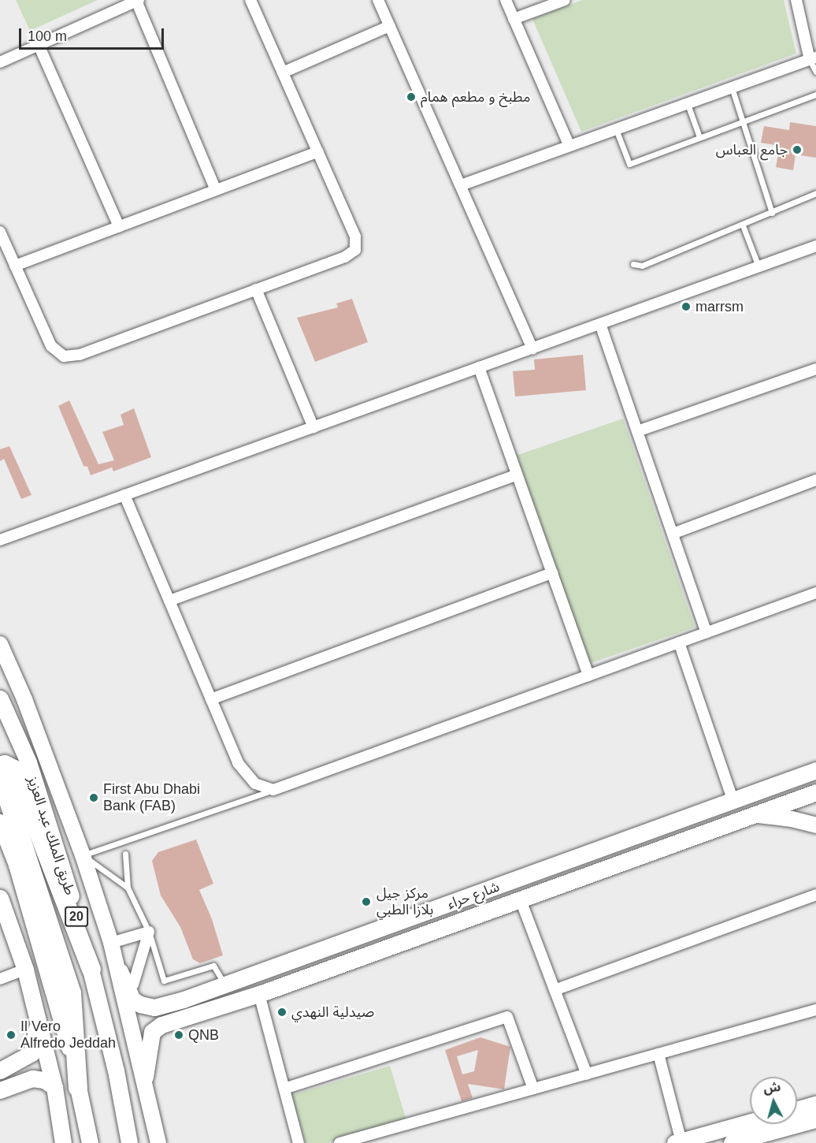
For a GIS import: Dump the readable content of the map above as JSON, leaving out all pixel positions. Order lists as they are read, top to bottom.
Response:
{
  "streets": {
    "main road": ["طريق الملك عبد العزيز", "شارع حراء", "20"]
  },
  "places": [
    "مطبخ و مطعم همام",
    "جامع العباس",
    "marrsm",
    "First Abu Dhabi Bank (FAB)",
    "مركز جيل بلازا الطبي",
    "صيدلية النهدي",
    "Il Vero Alfredo Jeddah",
    "QNB"
  ],
  "scale_bar": "100 m",
  "north": "top"
}
